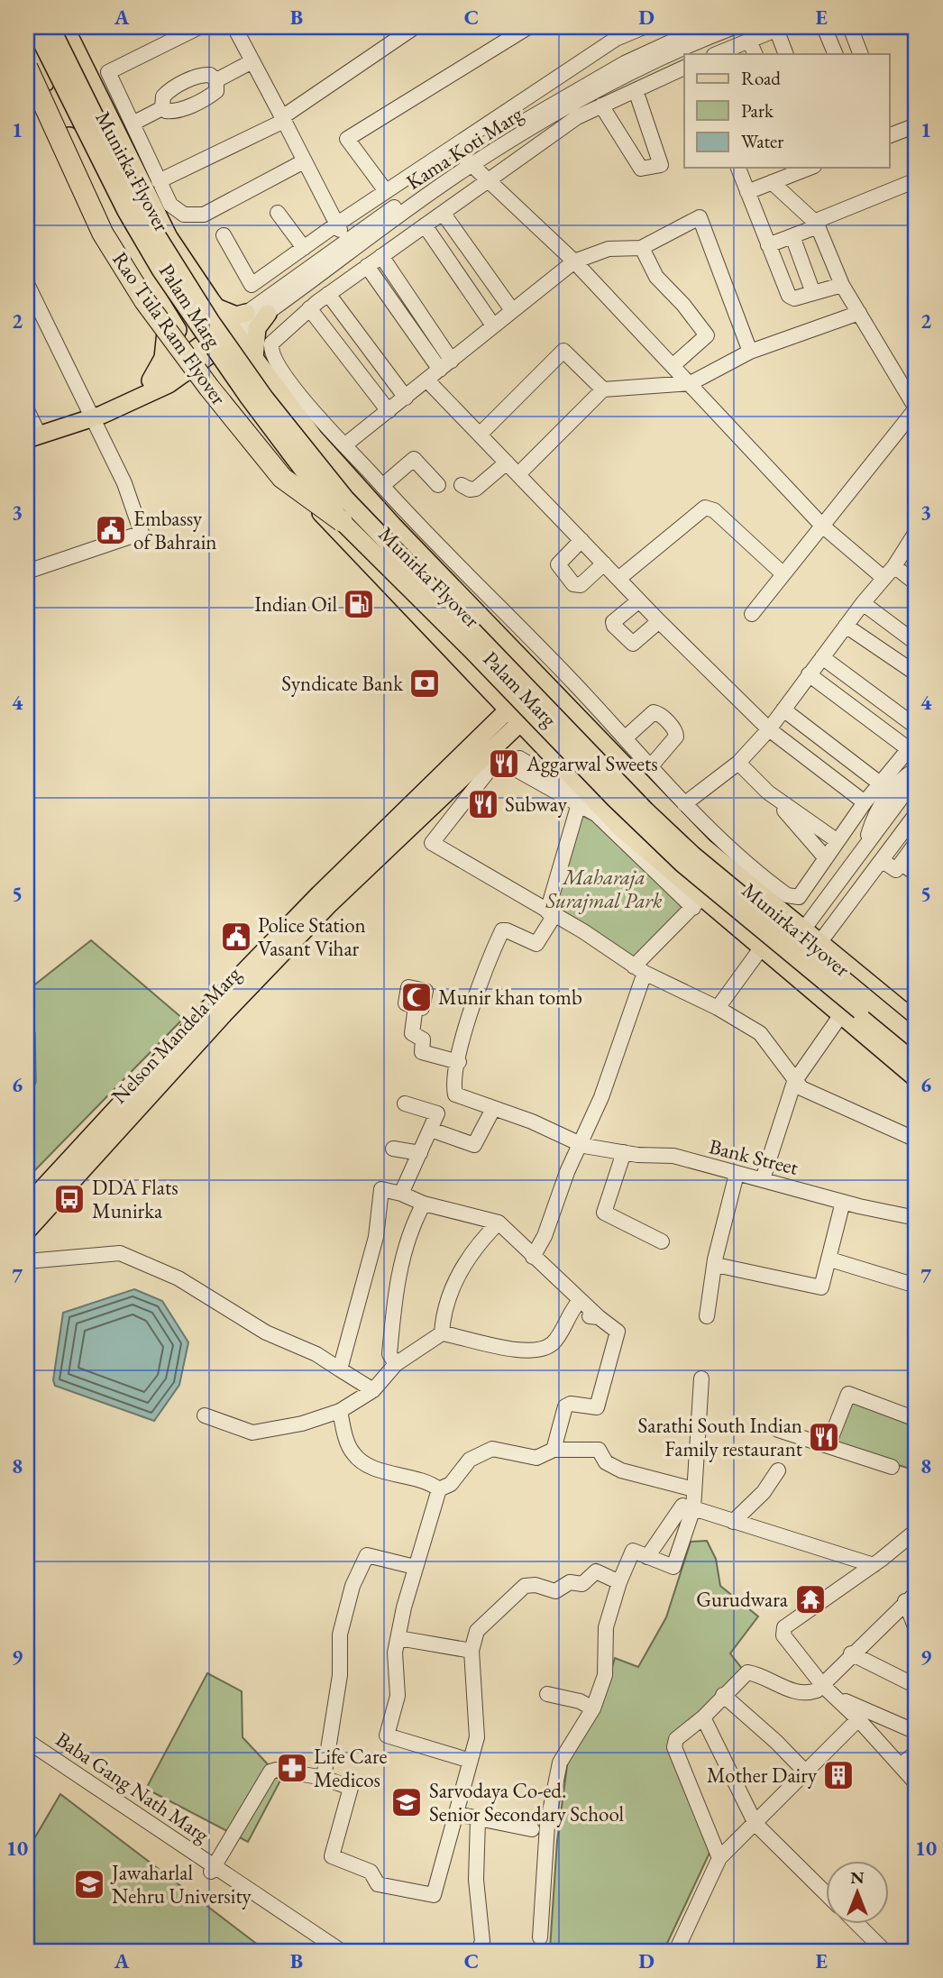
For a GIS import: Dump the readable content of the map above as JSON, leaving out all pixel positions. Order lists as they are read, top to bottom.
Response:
{
  "streets": {
    "highway": ["Rao Tula Ram Flyover"],
    "main road": ["Munirka Flyover", "Palam Marg", "Nelson Mandela Marg"],
    "street": ["Kama Koti Marg", "Bank Street", "Baba Gang Nath Marg"]
  },
  "crossings": [
    ["Kama Koti Marg", "Palam Marg"],
    ["Munirka Flyover", "Rao Tula Ram Flyover"],
    ["Palam Marg", "Nelson Mandela Marg"]
  ],
  "parks": ["Maharaja Surajmal Park"],
  "places": {
    "public building": ["Embassy of Bahrain", "Police Station Vasant Vihar"],
    "fuel station": ["Indian Oil"],
    "bank": ["Syndicate Bank"],
    "restaurant": ["Aggarwal Sweets", "Subway", "Sarathi South Indian Family restaurant"],
    "mosque": ["Munir khan tomb"],
    "bus stop": ["DDA Flats Munirka"],
    "temple": ["Gurudwara"],
    "pharmacy": ["Life Care Medicos"],
    "building": ["Mother Dairy"],
    "school or university": ["Sarvodaya Co-ed. Senior Secondary School", "Jawaharlal Nehru University"]
  },
  "legend": ["Road", "Park", "Water"],
  "north": "top",
  "grid": {
    "columns": [
      "A",
      "B",
      "C",
      "D",
      "E"
    ],
    "rows": [
      "1",
      "2",
      "3",
      "4",
      "5",
      "6",
      "7",
      "8",
      "9",
      "10"
    ]
  }
}
